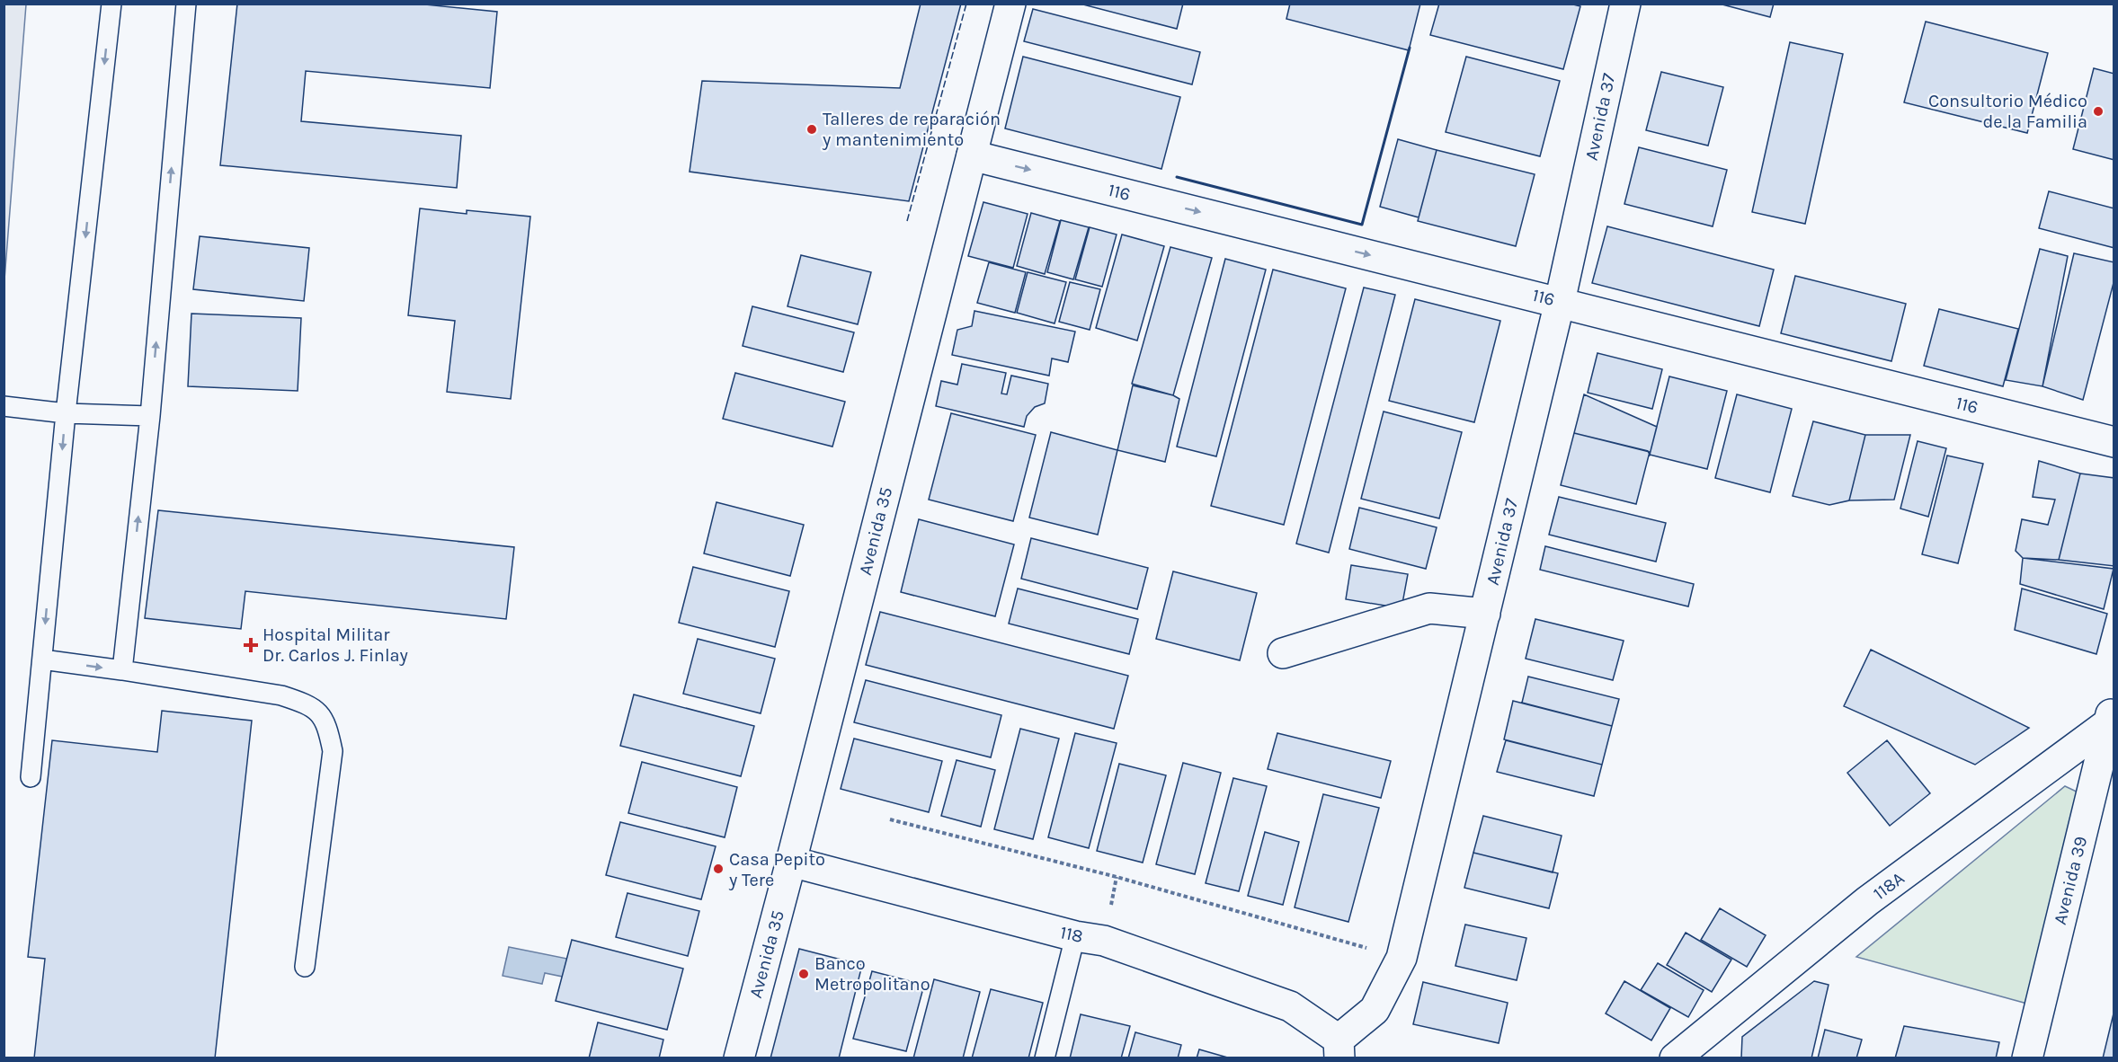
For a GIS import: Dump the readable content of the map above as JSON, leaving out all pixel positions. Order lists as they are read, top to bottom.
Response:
{
  "streets": {
    "street": [
      "Avenida 37",
      "116",
      "Avenida 35",
      "Avenida 39",
      "118A",
      "118"
    ]
  },
  "crossings": [
    ["Avenida 37", "116"],
    ["Avenida 37", "118"],
    ["116", "Avenida 35"],
    ["Avenida 35", "118"],
    ["Avenida 39", "118A"]
  ],
  "one_way": ["116"],
  "places": {
    "other": [
      "Consultorio Médico de la Familia",
      "Talleres de reparación y mantenimiento",
      "Casa Pepito y Tere",
      "Banco Metropolitano"
    ],
    "health": ["Hospital Militar Dr. Carlos J. Finlay"]
  }
}
